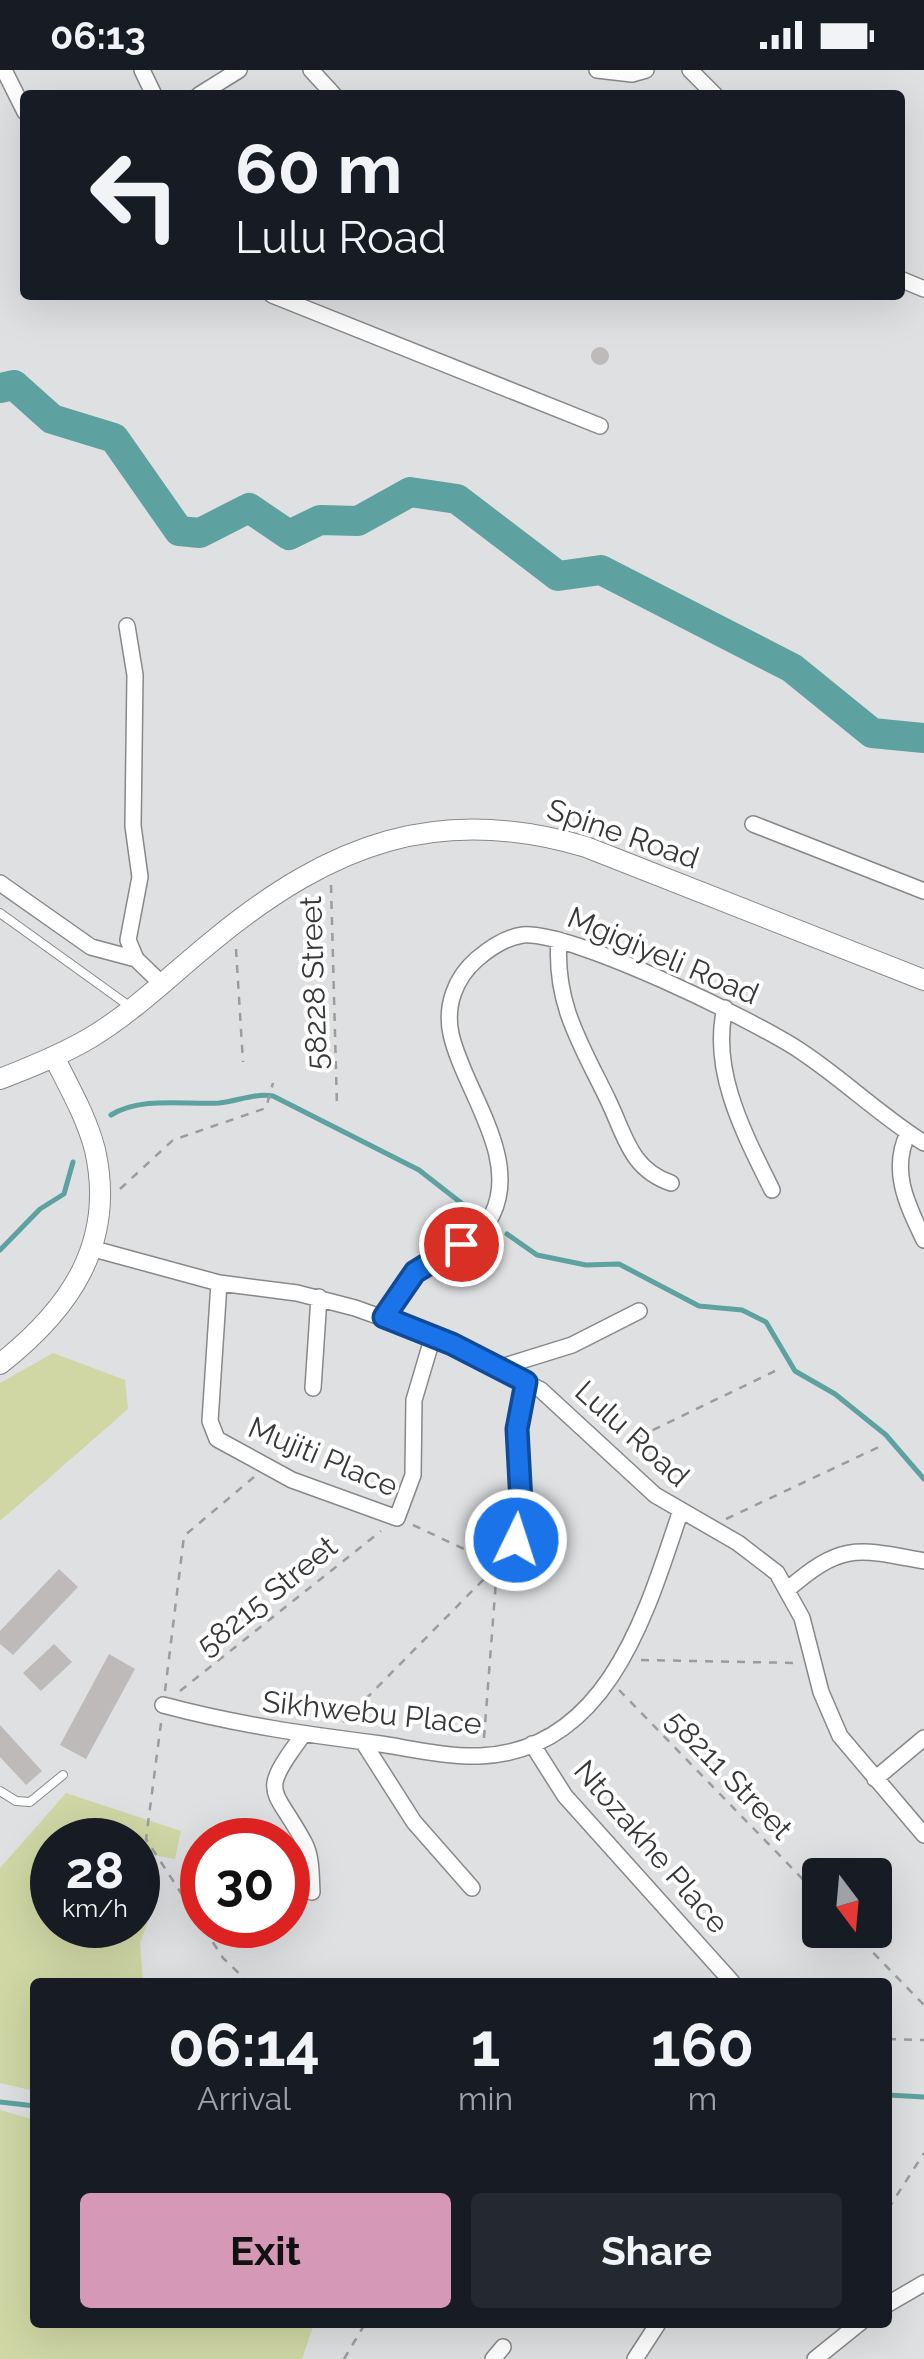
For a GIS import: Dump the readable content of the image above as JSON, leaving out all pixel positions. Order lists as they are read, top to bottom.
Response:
{
  "streets": {
    "street": [
      "Spine Road",
      "Mgigiyeli Road",
      "Lulu Road",
      "Mujiti Place",
      "Sikhwebu Place",
      "Ntozakhe Place"
    ],
    "path": ["58228 Street", "58215 Street", "58211 Street"]
  },
  "crossings": [
    ["Spine Road", "58228 Street"],
    ["Mgigiyeli Road", "Lulu Road"],
    ["Lulu Road", "Mujiti Place"],
    ["Lulu Road", "Sikhwebu Place"],
    ["Mujiti Place", "58215 Street"],
    ["58215 Street", "Sikhwebu Place"],
    ["Sikhwebu Place", "58211 Street"],
    ["Sikhwebu Place", "Ntozakhe Place"]
  ],
  "north": "bottom",
  "page": {
    "status": "06:13",
    "turn": ["60 m", "Lulu Road"],
    "speed": "28 km/h",
    "limit": "30",
    "eta": [
      "06:14",
      "Arrival",
      "1",
      "min",
      "160",
      "m"
    ],
    "buttons": ["Exit", "Share"]
  }
}
